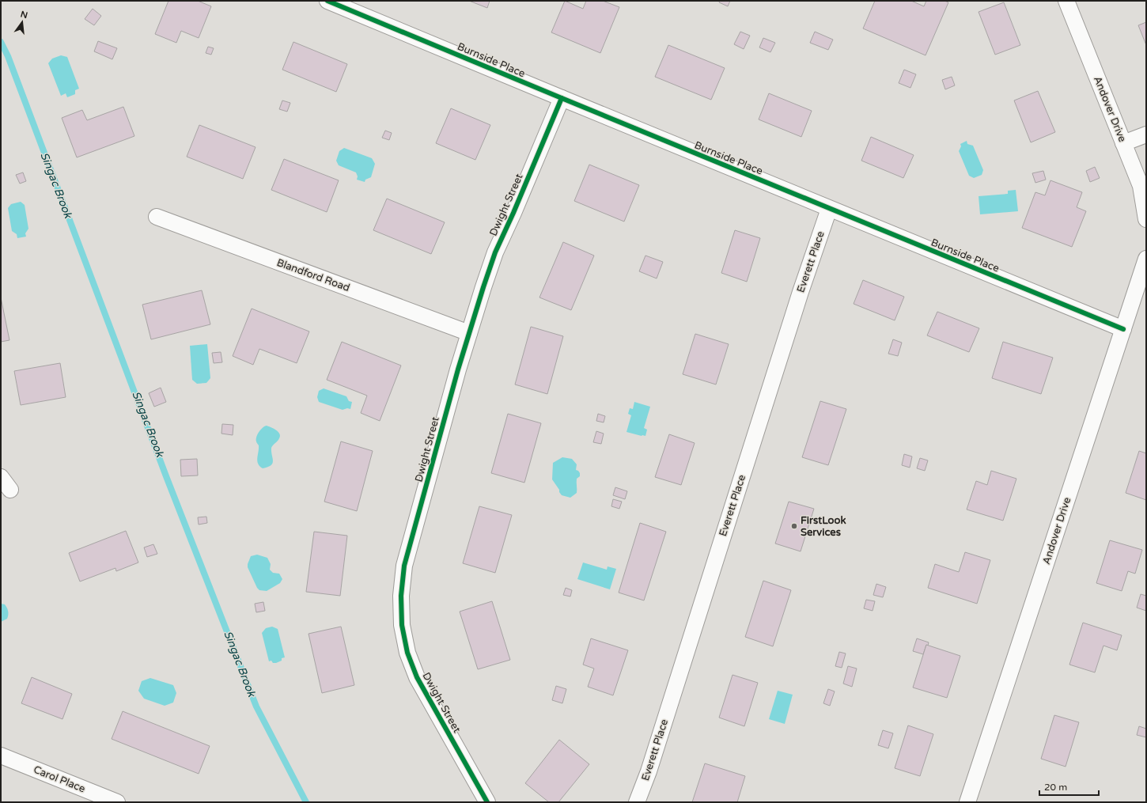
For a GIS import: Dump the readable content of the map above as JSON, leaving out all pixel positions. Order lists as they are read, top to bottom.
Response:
{
  "streets": {
    "street": [
      "Burnside Place",
      "Andover Drive",
      "Dwight Street",
      "Everett Place",
      "Blandford Road",
      "Carol Place"
    ]
  },
  "crossings": [
    ["Burnside Place", "Andover Drive"],
    ["Burnside Place", "Dwight Street"],
    ["Burnside Place", "Everett Place"],
    ["Dwight Street", "Blandford Road"]
  ],
  "water": ["Singac Brook"],
  "places": ["FirstLook Services"],
  "scale_bar": "20 m",
  "north": "top"
}
